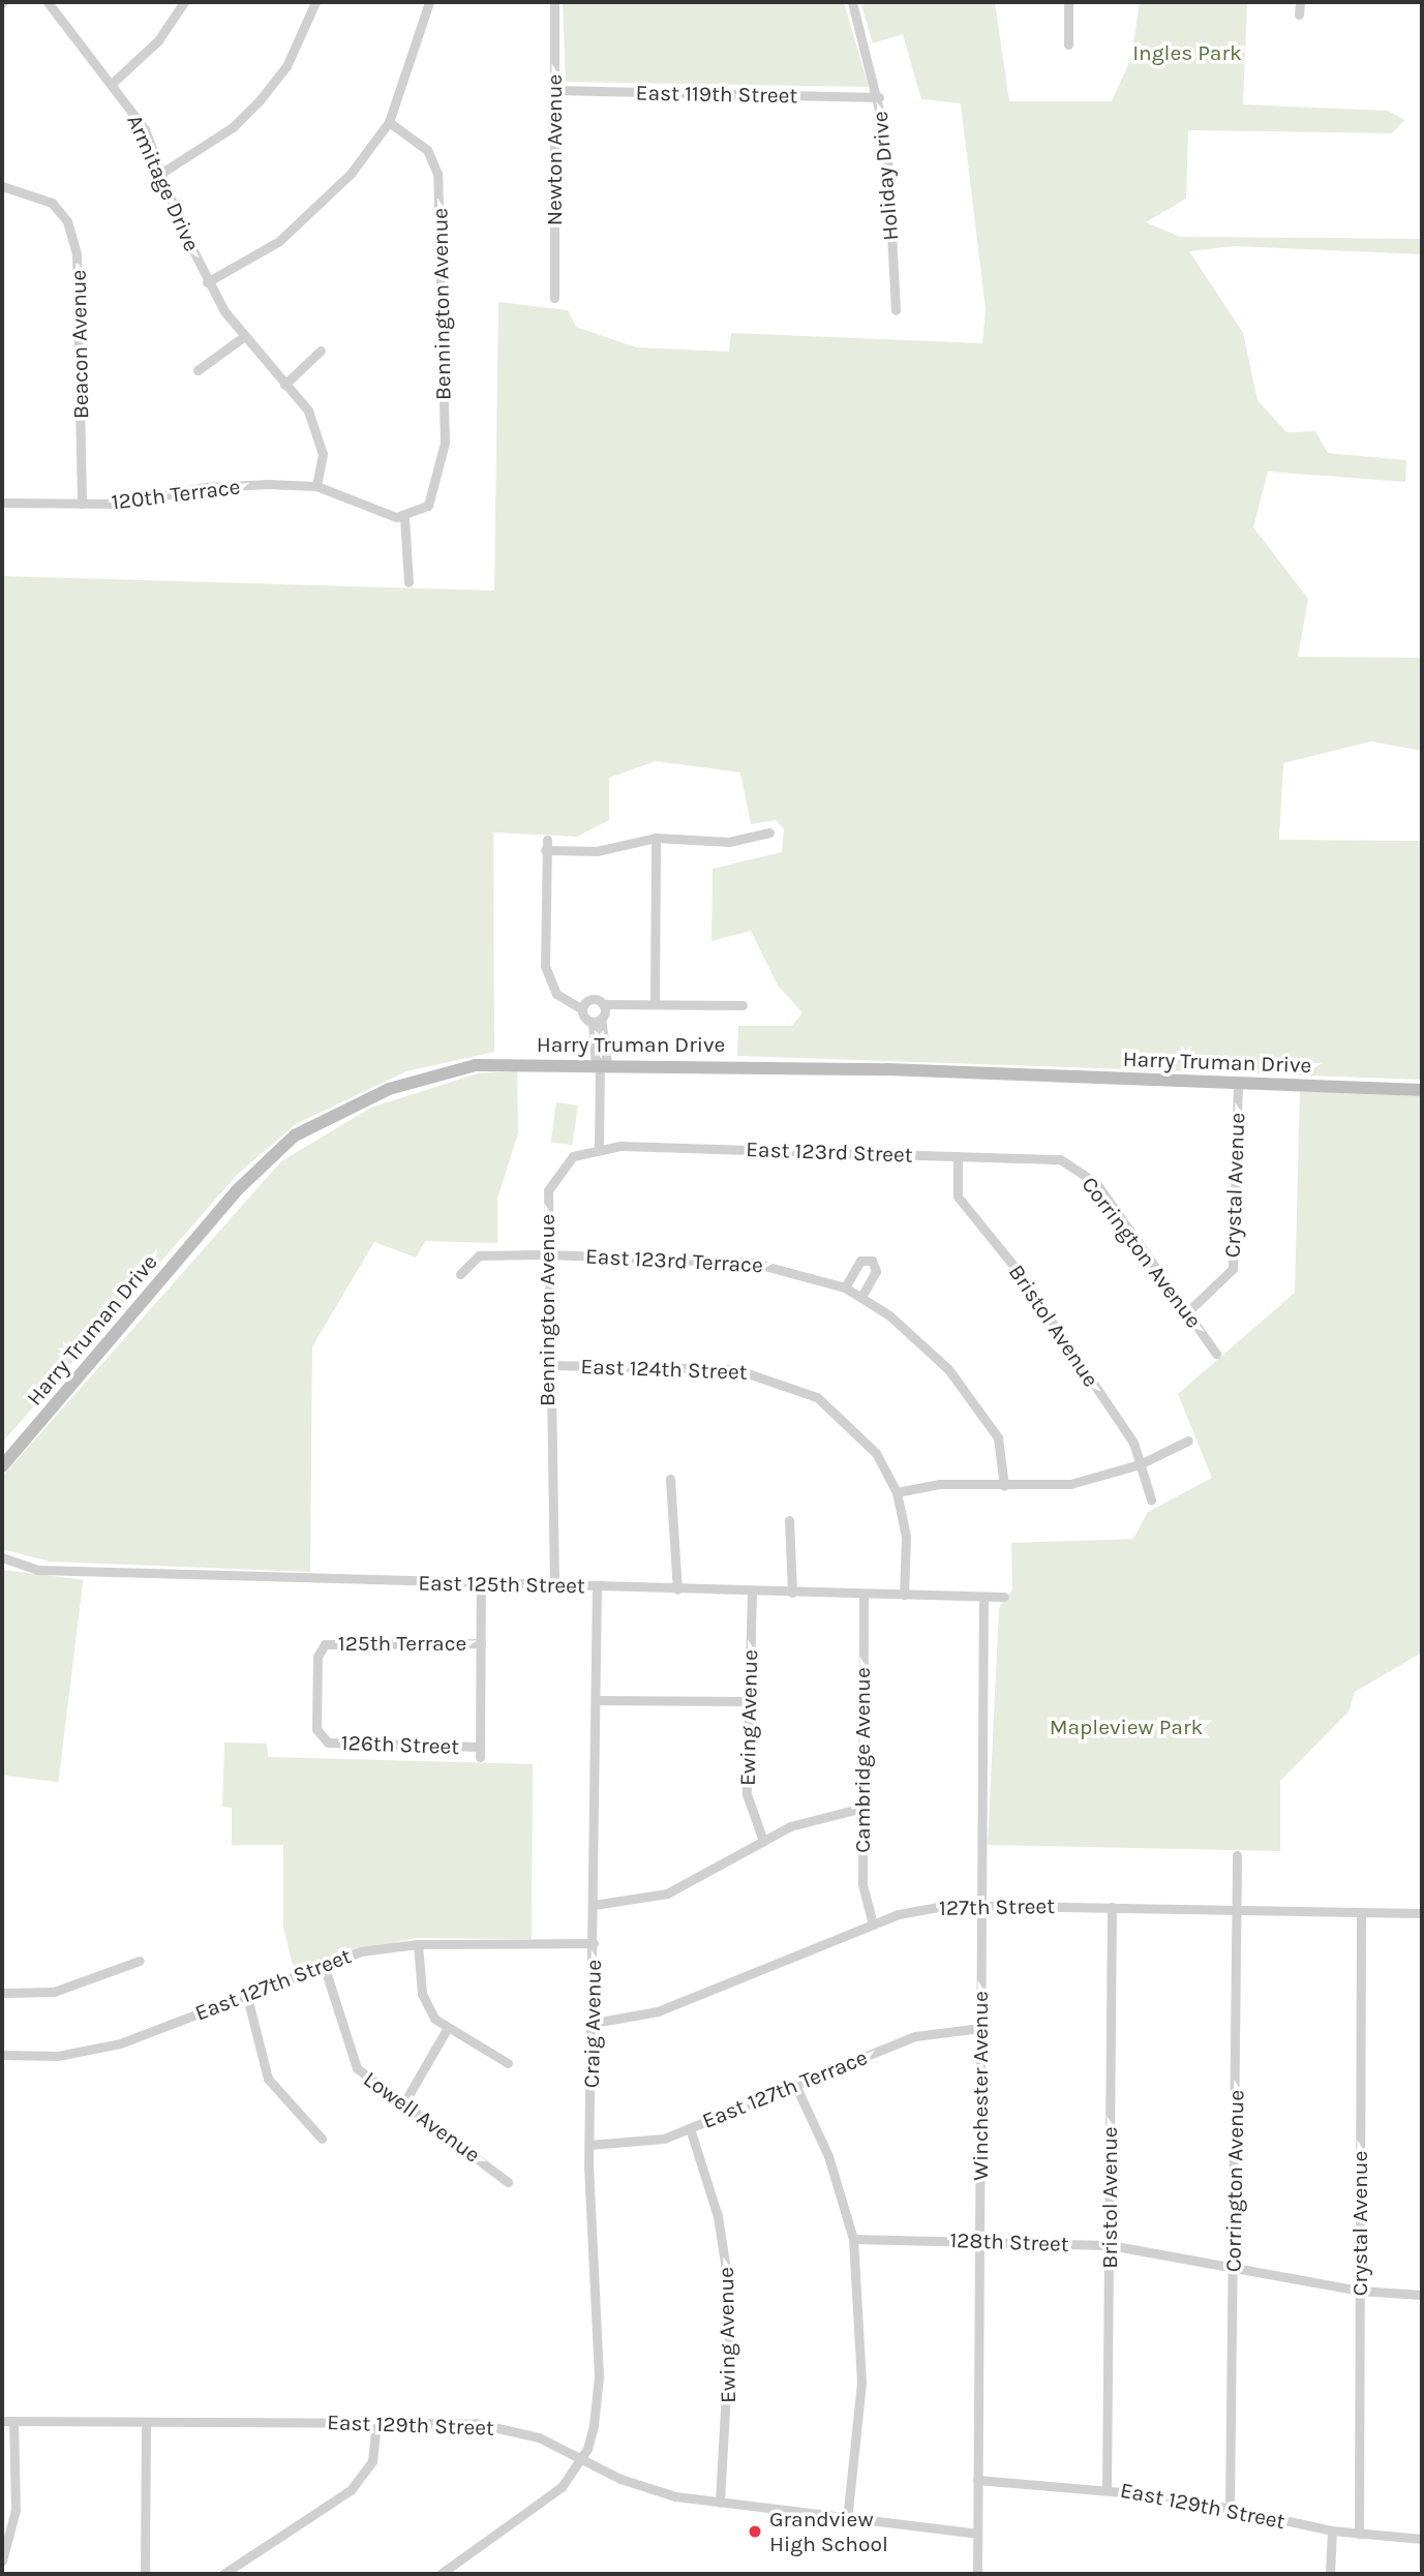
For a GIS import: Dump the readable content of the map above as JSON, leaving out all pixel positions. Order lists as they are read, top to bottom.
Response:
{
  "streets": {
    "main road": ["Harry Truman Drive"],
    "street": [
      "East 119th Street",
      "Newton Avenue",
      "Holiday Drive",
      "Armitage Drive",
      "Bennington Avenue",
      "Beacon Avenue",
      "120th Terrace",
      "East 123rd Street",
      "Crystal Avenue",
      "Corrington Avenue",
      "East 123rd Terrace",
      "Bristol Avenue",
      "East 124th Street",
      "East 125th Street",
      "125th Terrace",
      "Ewing Avenue",
      "126th Street",
      "Cambridge Avenue",
      "127th Street",
      "East 127th Street",
      "Craig Avenue",
      "Winchester Avenue",
      "East 127th Terrace",
      "Lowell Avenue",
      "128th Street",
      "East 129th Street"
    ]
  },
  "crossings": [
    ["East 119th Street", "Newton Avenue"],
    ["East 119th Street", "Holiday Drive"],
    ["Armitage Drive", "120th Terrace"],
    ["Bennington Avenue", "120th Terrace"],
    ["Bennington Avenue", "East 123rd Street"],
    ["Bennington Avenue", "East 123rd Terrace"],
    ["Bennington Avenue", "East 124th Street"],
    ["Bennington Avenue", "East 125th Street"],
    ["Beacon Avenue", "120th Terrace"],
    ["Harry Truman Drive", "Crystal Avenue"],
    ["East 123rd Street", "Corrington Avenue"],
    ["East 123rd Street", "Bristol Avenue"],
    ["Crystal Avenue", "Corrington Avenue"],
    ["Crystal Avenue", "127th Street"],
    ["Crystal Avenue", "128th Street"],
    ["Crystal Avenue", "East 129th Street"],
    ["Corrington Avenue", "127th Street"],
    ["Corrington Avenue", "128th Street"],
    ["Corrington Avenue", "East 129th Street"],
    ["Bristol Avenue", "127th Street"],
    ["Bristol Avenue", "128th Street"],
    ["Bristol Avenue", "East 129th Street"],
    ["East 125th Street", "Ewing Avenue"],
    ["East 125th Street", "Cambridge Avenue"],
    ["East 125th Street", "Craig Avenue"],
    ["East 125th Street", "Winchester Avenue"],
    ["125th Terrace", "126th Street"],
    ["Ewing Avenue", "East 127th Terrace"],
    ["Ewing Avenue", "East 129th Street"],
    ["Cambridge Avenue", "127th Street"],
    ["127th Street", "Craig Avenue"],
    ["127th Street", "Winchester Avenue"],
    ["East 127th Street", "Craig Avenue"],
    ["East 127th Street", "Lowell Avenue"],
    ["Craig Avenue", "East 127th Terrace"],
    ["Craig Avenue", "East 129th Street"],
    ["Winchester Avenue", "East 127th Terrace"],
    ["Winchester Avenue", "128th Street"],
    ["Winchester Avenue", "East 129th Street"]
  ],
  "parks": ["Ingles Park", "Mapleview Park"],
  "places": ["Grandview High School"]
}
